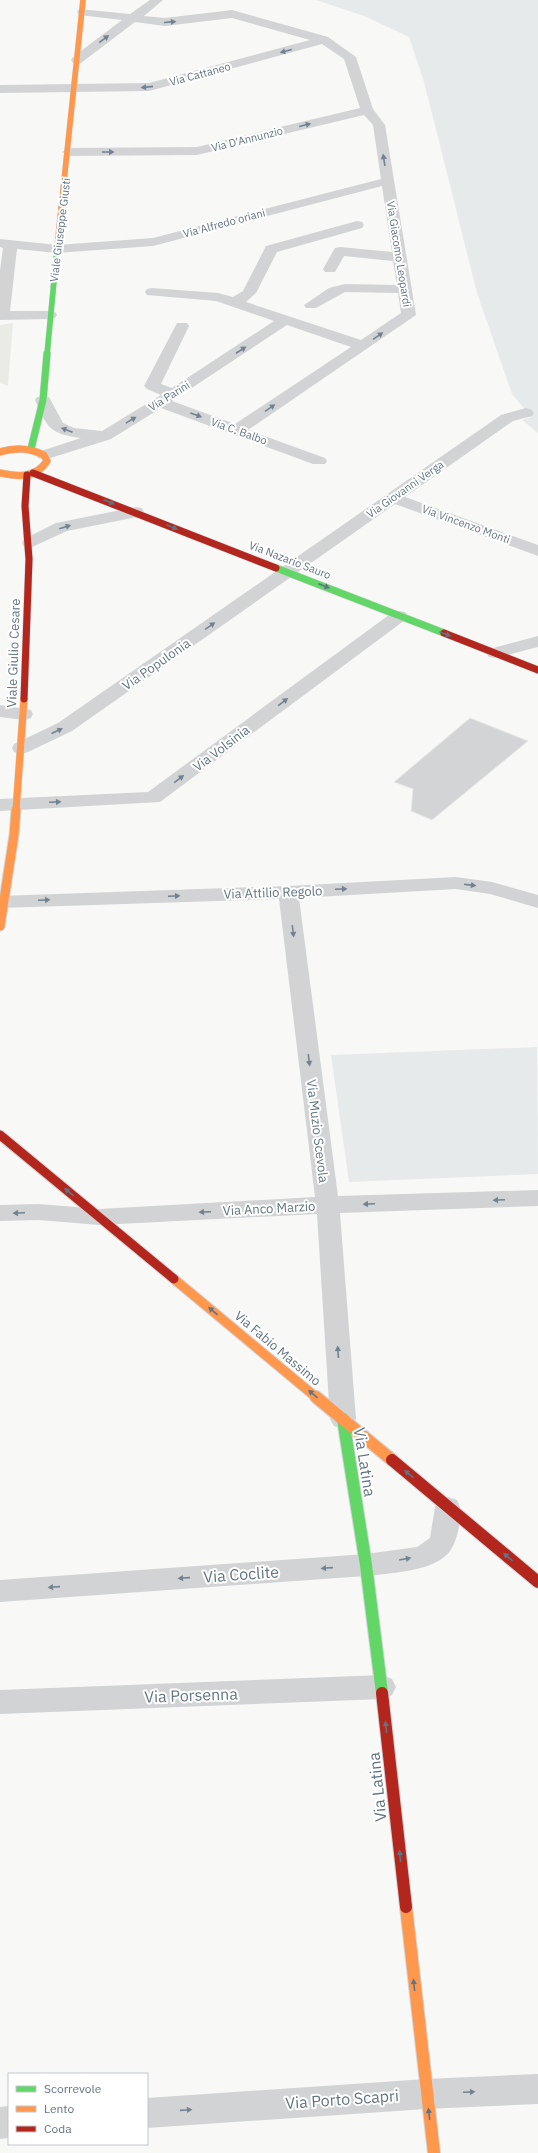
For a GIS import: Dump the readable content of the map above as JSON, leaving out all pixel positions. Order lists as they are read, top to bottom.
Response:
{
  "streets": {
    "street": [
      "Via Cattaneo",
      "Via D'Annunzio",
      "Via Alfredo oriani",
      "Viale Giuseppe Giusti",
      "Via Giacomo Leopardi",
      "Via Parini",
      "Via C. Balbo",
      "Via Giovanni Verga",
      "Via Vincenzo Monti",
      "Via Nazario Sauro",
      "Viale Giulio Cesare",
      "Via Populonia",
      "Via Volsinia",
      "Via Attilio Regolo",
      "Via Muzio Scevola",
      "Via Anco Marzio",
      "Via Fabio Massimo",
      "Via Latina",
      "Via Coclite",
      "Via Porsenna",
      "Via Porto Scapri"
    ]
  },
  "crossings": [
    ["Via Cattaneo", "Viale Giuseppe Giusti"],
    ["Via D'Annunzio", "Viale Giuseppe Giusti"],
    ["Via D'Annunzio", "Via Giacomo Leopardi"],
    ["Via Alfredo oriani", "Viale Giuseppe Giusti"],
    ["Via Alfredo oriani", "Via Giacomo Leopardi"],
    ["Viale Giuseppe Giusti", "Via Parini"],
    ["Viale Giuseppe Giusti", "Via Nazario Sauro"],
    ["Viale Giuseppe Giusti", "Viale Giulio Cesare"],
    ["Via Giacomo Leopardi", "Via C. Balbo"],
    ["Via Parini", "Via C. Balbo"],
    ["Via Giovanni Verga", "Via Vincenzo Monti"],
    ["Via Giovanni Verga", "Via Nazario Sauro"],
    ["Via Giovanni Verga", "Via Populonia"],
    ["Via Nazario Sauro", "Viale Giulio Cesare"],
    ["Via Nazario Sauro", "Via Populonia"],
    ["Via Nazario Sauro", "Via Volsinia"],
    ["Viale Giulio Cesare", "Via Populonia"],
    ["Viale Giulio Cesare", "Via Volsinia"],
    ["Viale Giulio Cesare", "Via Attilio Regolo"],
    ["Via Attilio Regolo", "Via Muzio Scevola"],
    ["Via Muzio Scevola", "Via Anco Marzio"],
    ["Via Muzio Scevola", "Via Fabio Massimo"],
    ["Via Muzio Scevola", "Via Latina"],
    ["Via Anco Marzio", "Via Fabio Massimo"],
    ["Via Fabio Massimo", "Via Latina"],
    ["Via Fabio Massimo", "Via Coclite"],
    ["Via Latina", "Via Coclite"],
    ["Via Latina", "Via Porsenna"],
    ["Via Latina", "Via Porto Scapri"]
  ],
  "one_way": [
    "Via Giacomo Leopardi",
    "Via Parini",
    "Via Nazario Sauro",
    "Via Volsinia",
    "Via Attilio Regolo",
    "Via Anco Marzio",
    "Via Fabio Massimo",
    "Via Latina",
    "Via Porto Scapri"
  ],
  "legend": ["Scorrevole", "Lento", "Coda"]
}
